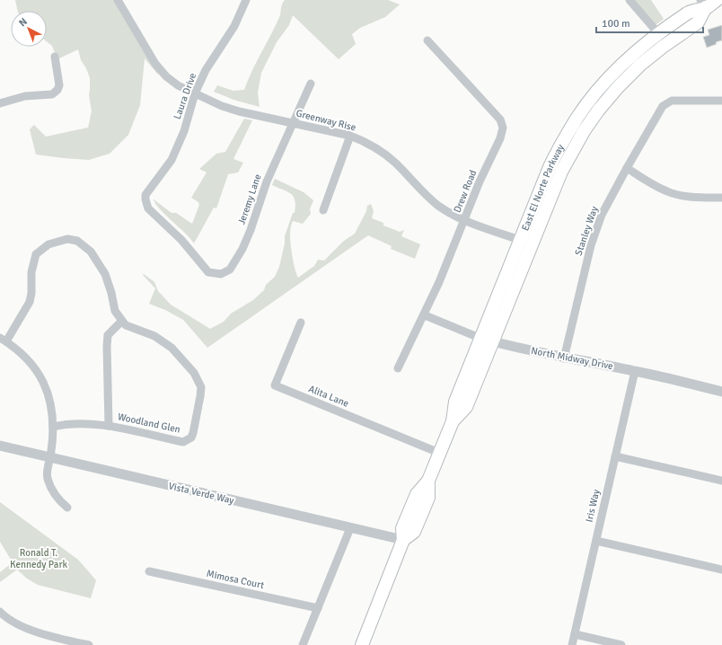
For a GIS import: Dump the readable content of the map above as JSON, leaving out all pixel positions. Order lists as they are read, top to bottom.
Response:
{
  "streets": {
    "main road": ["East El Norte Parkway"],
    "street": [
      "Laura Drive",
      "Greenway Rise",
      "Drew Road",
      "Jeremy Lane",
      "Stanley Way",
      "North Midway Drive",
      "Alita Lane",
      "Woodland Glen",
      "Vista Verde Way",
      "Iris Way",
      "Mimosa Court"
    ]
  },
  "crossings": [
    ["Laura Drive", "Greenway Rise"],
    ["Laura Drive", "Jeremy Lane"],
    ["Greenway Rise", "East El Norte Parkway"],
    ["Greenway Rise", "Drew Road"],
    ["Greenway Rise", "Jeremy Lane"],
    ["East El Norte Parkway", "North Midway Drive"],
    ["East El Norte Parkway", "Alita Lane"],
    ["East El Norte Parkway", "Vista Verde Way"],
    ["Drew Road", "North Midway Drive"],
    ["Stanley Way", "North Midway Drive"],
    ["North Midway Drive", "Iris Way"]
  ],
  "parks": ["Ronald T. Kennedy Park"],
  "scale_bar": "100 m",
  "north": "top left"
}
